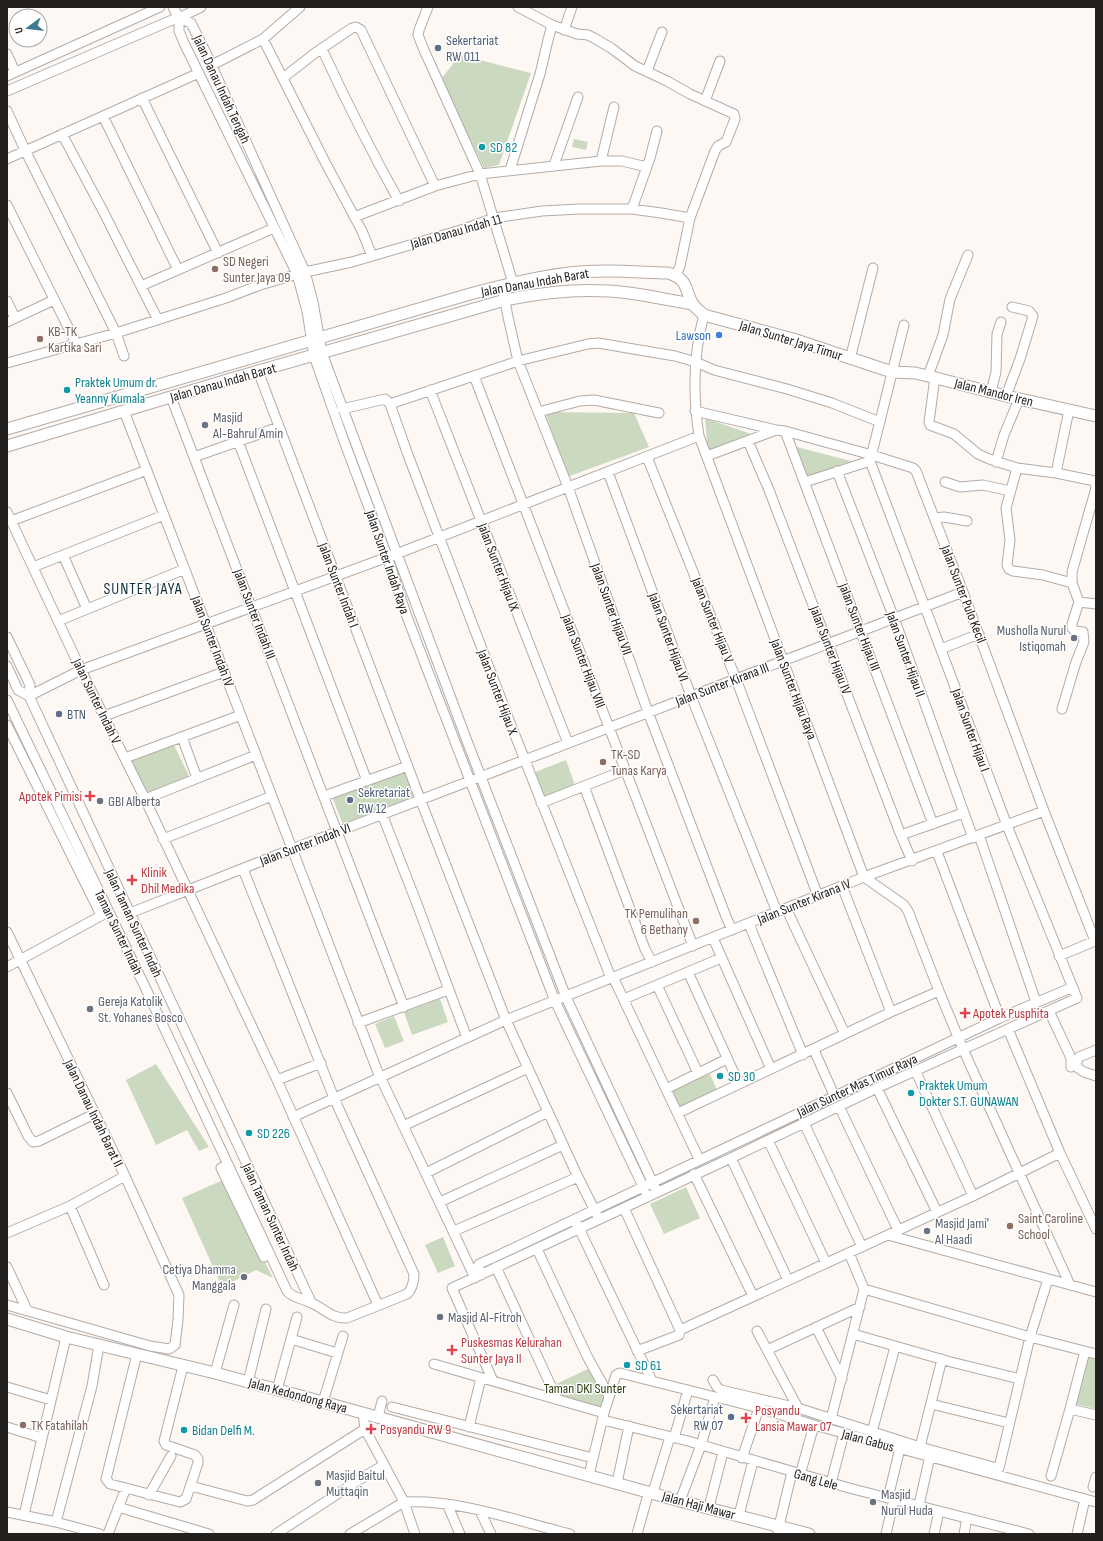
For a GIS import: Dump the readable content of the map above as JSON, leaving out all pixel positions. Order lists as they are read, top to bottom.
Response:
{
  "streets": {
    "street": [
      "Jalan Danau Indah Tengah",
      "Jalan Danau Indah 11",
      "Jalan Danau Indah Barat",
      "Jalan Sunter Jaya Timur",
      "Jalan Mandor Iren",
      "Jalan Sunter Indah Raya",
      "Jalan Sunter Hijau IX",
      "Jalan Sunter Indah I",
      "Jalan Sunter Pulo Kecil",
      "Jalan Sunter Hijau VII",
      "Jalan Sunter Indah III",
      "Jalan Sunter Hijau V",
      "Jalan Sunter Hijau III",
      "Jalan Sunter Hijau VI",
      "Jalan Sunter Indah IV",
      "Jalan Sunter Hijau IV",
      "Jalan Sunter Hijau II",
      "Jalan Sunter Hijau VIII",
      "Jalan Sunter Kirana III",
      "Jalan Sunter Hijau Raya",
      "Jalan Sunter Hijau X",
      "Jalan Sunter Indah V",
      "Jalan Sunter Hijau I",
      "Jalan Sunter Indah VI",
      "Jalan Sunter Kirana IV",
      "Jalan Taman Sunter Indah",
      "Taman Sunter Indah",
      "Jalan Sunter Mas Timur Raya",
      "Jalan Danau Indah Barat II",
      "Jalan Kedondong Raya",
      "Jalan Gabus",
      "Gang Lele",
      "Jalan Haji Mawar"
    ]
  },
  "crossings": [
    ["Jalan Danau Indah Tengah", "Jalan Danau Indah 11"],
    ["Jalan Danau Indah Tengah", "Jalan Danau Indah Barat"],
    ["Jalan Danau Indah Tengah", "Jalan Sunter Indah Raya"],
    ["Jalan Danau Indah 11", "Jalan Sunter Hijau VII"],
    ["Jalan Danau Indah Barat", "Jalan Sunter Jaya Timur"],
    ["Jalan Danau Indah Barat", "Jalan Sunter Indah Raya"],
    ["Jalan Danau Indah Barat", "Jalan Sunter Indah I"],
    ["Jalan Danau Indah Barat", "Jalan Sunter Hijau VII"],
    ["Jalan Danau Indah Barat", "Jalan Sunter Indah III"],
    ["Jalan Danau Indah Barat", "Jalan Sunter Indah IV"],
    ["Jalan Sunter Jaya Timur", "Jalan Mandor Iren"],
    ["Jalan Sunter Jaya Timur", "Jalan Sunter Hijau Raya"],
    ["Jalan Sunter Indah Raya", "Jalan Sunter Kirana III"],
    ["Jalan Sunter Indah Raya", "Jalan Sunter Indah VI"],
    ["Jalan Sunter Indah Raya", "Jalan Sunter Kirana IV"],
    ["Jalan Sunter Indah Raya", "Jalan Sunter Mas Timur Raya"],
    ["Jalan Sunter Hijau IX", "Jalan Sunter Kirana III"],
    ["Jalan Sunter Indah I", "Jalan Sunter Indah VI"],
    ["Jalan Sunter Indah I", "Jalan Sunter Mas Timur Raya"],
    ["Jalan Sunter Pulo Kecil", "Jalan Sunter Hijau III"],
    ["Jalan Sunter Pulo Kecil", "Jalan Sunter Kirana III"],
    ["Jalan Sunter Pulo Kecil", "Jalan Sunter Hijau Raya"],
    ["Jalan Sunter Pulo Kecil", "Jalan Sunter Hijau I"],
    ["Jalan Sunter Pulo Kecil", "Jalan Sunter Kirana IV"],
    ["Jalan Sunter Hijau VII", "Jalan Sunter Kirana III"],
    ["Jalan Sunter Hijau VII", "Jalan Sunter Kirana IV"],
    ["Jalan Sunter Indah III", "Jalan Sunter Indah VI"],
    ["Jalan Sunter Hijau V", "Jalan Sunter Kirana III"],
    ["Jalan Sunter Hijau V", "Jalan Sunter Kirana IV"],
    ["Jalan Sunter Hijau III", "Jalan Sunter Kirana III"],
    ["Jalan Sunter Hijau VI", "Jalan Sunter Kirana III"],
    ["Jalan Sunter Hijau VI", "Jalan Sunter Kirana IV"],
    ["Jalan Sunter Indah IV", "Jalan Sunter Indah VI"],
    ["Jalan Sunter Indah IV", "Jalan Sunter Mas Timur Raya"],
    ["Jalan Sunter Hijau IV", "Jalan Sunter Kirana III"],
    ["Jalan Sunter Hijau IV", "Jalan Sunter Kirana IV"],
    ["Jalan Sunter Hijau II", "Jalan Sunter Kirana III"],
    ["Jalan Sunter Hijau II", "Jalan Sunter Kirana IV"],
    ["Jalan Sunter Hijau II", "Jalan Sunter Mas Timur Raya"],
    ["Jalan Sunter Hijau VIII", "Jalan Sunter Kirana III"],
    ["Jalan Sunter Hijau VIII", "Jalan Sunter Kirana IV"],
    ["Jalan Sunter Kirana III", "Jalan Sunter Hijau Raya"],
    ["Jalan Sunter Kirana III", "Jalan Sunter Hijau X"],
    ["Jalan Sunter Kirana III", "Jalan Sunter Hijau I"],
    ["Jalan Sunter Kirana III", "Jalan Sunter Indah VI"],
    ["Jalan Sunter Hijau Raya", "Jalan Sunter Kirana IV"],
    ["Jalan Sunter Hijau X", "Jalan Sunter Kirana IV"],
    ["Jalan Sunter Hijau X", "Jalan Sunter Mas Timur Raya"],
    ["Jalan Sunter Indah V", "Jalan Sunter Indah VI"],
    ["Jalan Sunter Hijau I", "Jalan Sunter Kirana IV"],
    ["Jalan Sunter Hijau I", "Jalan Sunter Mas Timur Raya"],
    ["Jalan Sunter Indah VI", "Jalan Taman Sunter Indah"],
    ["Jalan Taman Sunter Indah", "Taman Sunter Indah"],
    ["Jalan Sunter Mas Timur Raya", "Gang Lele"],
    ["Jalan Kedondong Raya", "Jalan Haji Mawar"]
  ],
  "districts": ["SUNTER JAYA"],
  "parks": ["Taman DKI Sunter"],
  "places": {
    "other": [
      "Sekertariat RW 011",
      "SD 82",
      "SD Negeri Sunter Jaya 09",
      "Lawson",
      "KB-TK Kartika Sari",
      "Praktek Umum dr. Yeanny Kumala",
      "Masjid Al-Bahrul Amin",
      "Musholla Nurul Istiqomah",
      "BTN",
      "TK-SD Tunas Karya",
      "Sekretariat RW 12",
      "GBI Alberta",
      "TK Pemulihan 6 Bethany",
      "Gereja Katolik St. Yohanes Bosco",
      "SD 30",
      "Praktek Umum Dokter S.T. GUNAWAN",
      "SD 226",
      "Saint Caroline School",
      "Masjid Jami' Al Haadi",
      "Cetiya Dhamma Manggala",
      "Masjid Al-Fitroh",
      "SD 61",
      "Sekertariat RW 07",
      "TK Fatahilah",
      "Bidan Delfi M.",
      "Masjid Baitul Muttaqin",
      "Masjid Nurul Huda"
    ],
    "health": [
      "Apotek Pimisi",
      "Klinik Dhil Medika",
      "Apotek Pusphita",
      "Puskesmas Kelurahan Sunter Jaya II",
      "Posyandu Lansia Mawar 07",
      "Posyandu RW 9"
    ]
  },
  "north": "left"
}
